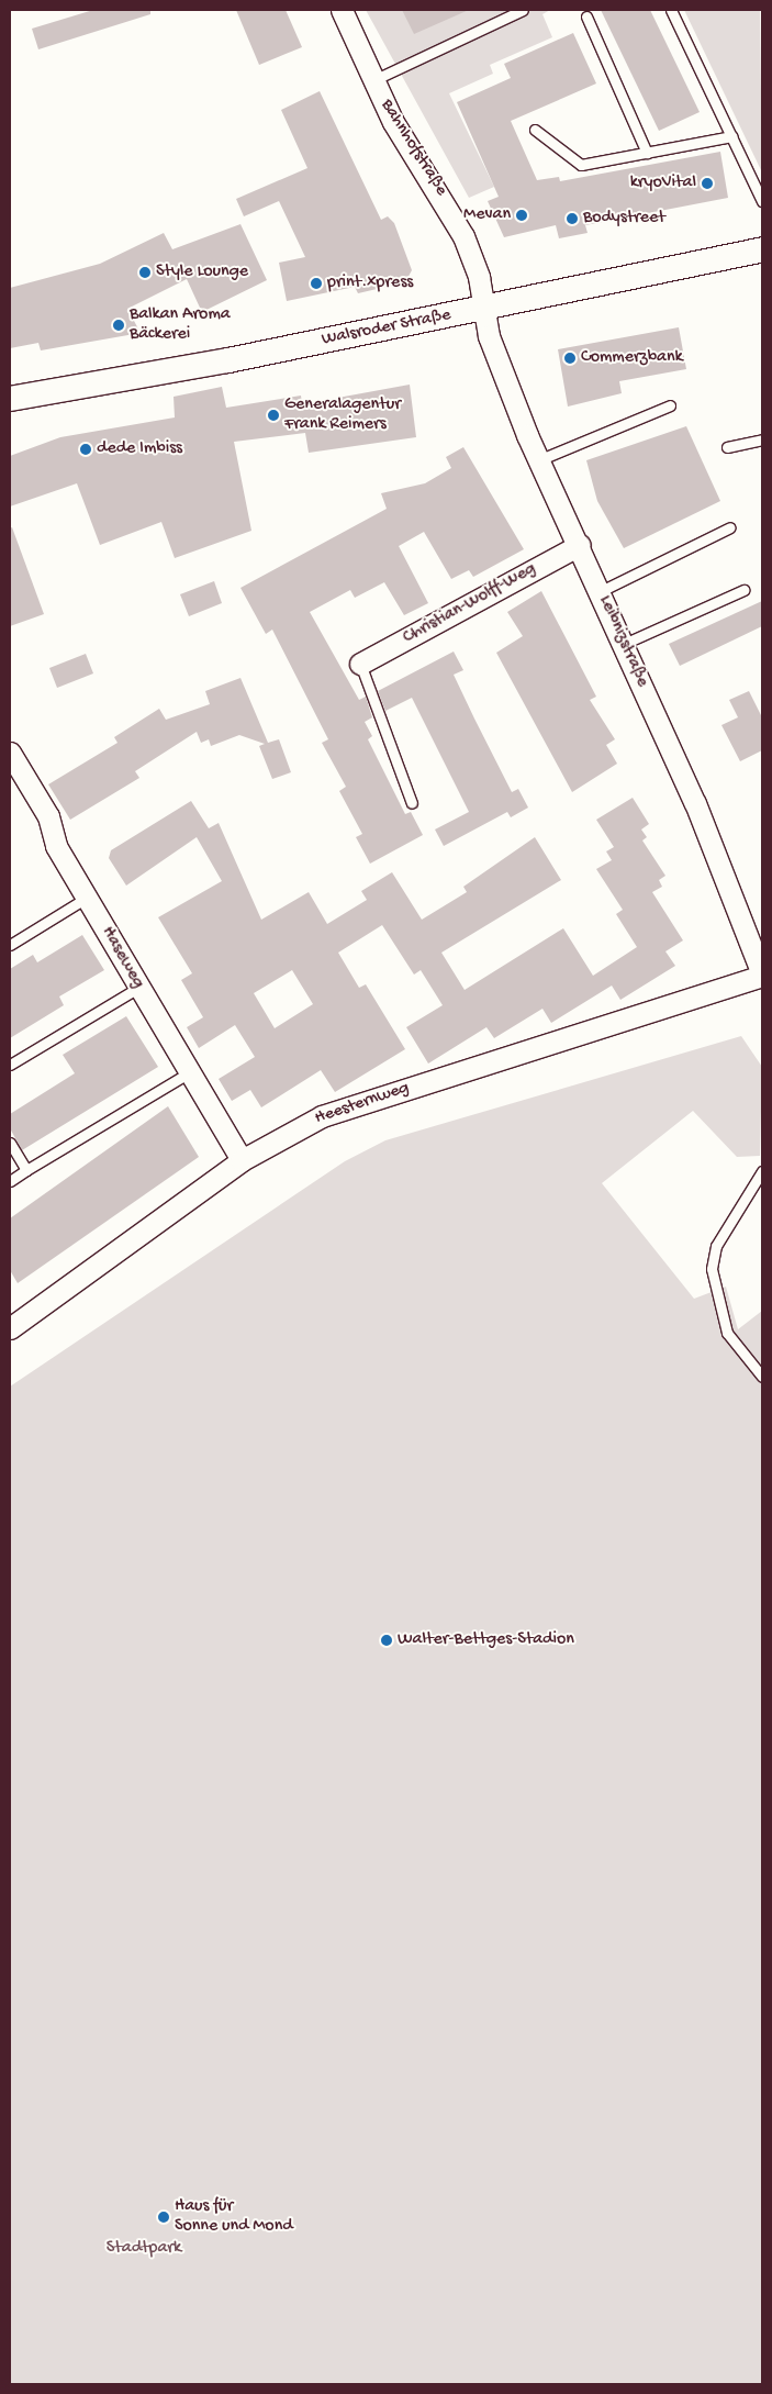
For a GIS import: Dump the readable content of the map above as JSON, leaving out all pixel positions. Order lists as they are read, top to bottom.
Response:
{
  "streets": {
    "street": [
      "Bahnhofstraße",
      "Walsroder Straße",
      "Christian-Wolff-Weg",
      "Leibnizstraße",
      "Haseweg",
      "Heesternweg"
    ]
  },
  "crossings": [
    ["Bahnhofstraße", "Walsroder Straße"],
    ["Bahnhofstraße", "Leibnizstraße"],
    ["Walsroder Straße", "Leibnizstraße"],
    ["Christian-Wolff-Weg", "Leibnizstraße"],
    ["Leibnizstraße", "Heesternweg"],
    ["Haseweg", "Heesternweg"]
  ],
  "parks": ["Stadtpark"],
  "places": [
    "kryoVital",
    "Mevan",
    "Bodystreet",
    "Style Lounge",
    "print.xpress",
    "Balkan Aroma Bäckerei",
    "Commerzbank",
    "Generalagentur Frank Reimers",
    "dede Imbiss",
    "Walter-Bettges-Stadion",
    "Haus für Sonne und Mond"
  ]
}
